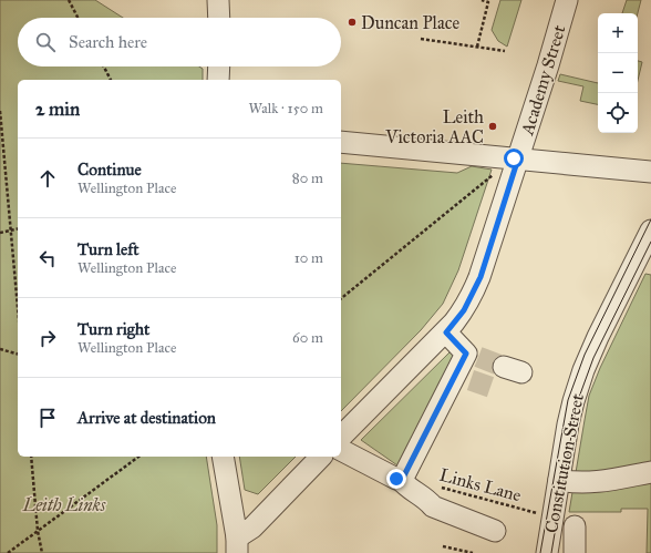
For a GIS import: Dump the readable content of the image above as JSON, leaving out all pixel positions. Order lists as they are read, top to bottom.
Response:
{
  "streets": {
    "street": ["Academy Street", "Constitution Street"],
    "path": ["Links Lane"]
  },
  "crossings": [
    ["Constitution Street", "Links Lane"]
  ],
  "parks": ["Leith Links"],
  "places": ["Duncan Place", "Leith Victoria AAC"],
  "page": {
    "map_buttons": ["+", "−"],
    "search": "Search here",
    "heading": ["2 min", "Walk · 150 m"],
    "list": [
      ["Continue", "Wellington Place", "80 m"],
      ["Turn left", "Wellington Place", "10 m"],
      ["Turn right", "Wellington Place", "60 m"],
      "Arrive at destination"
    ]
  }
}
